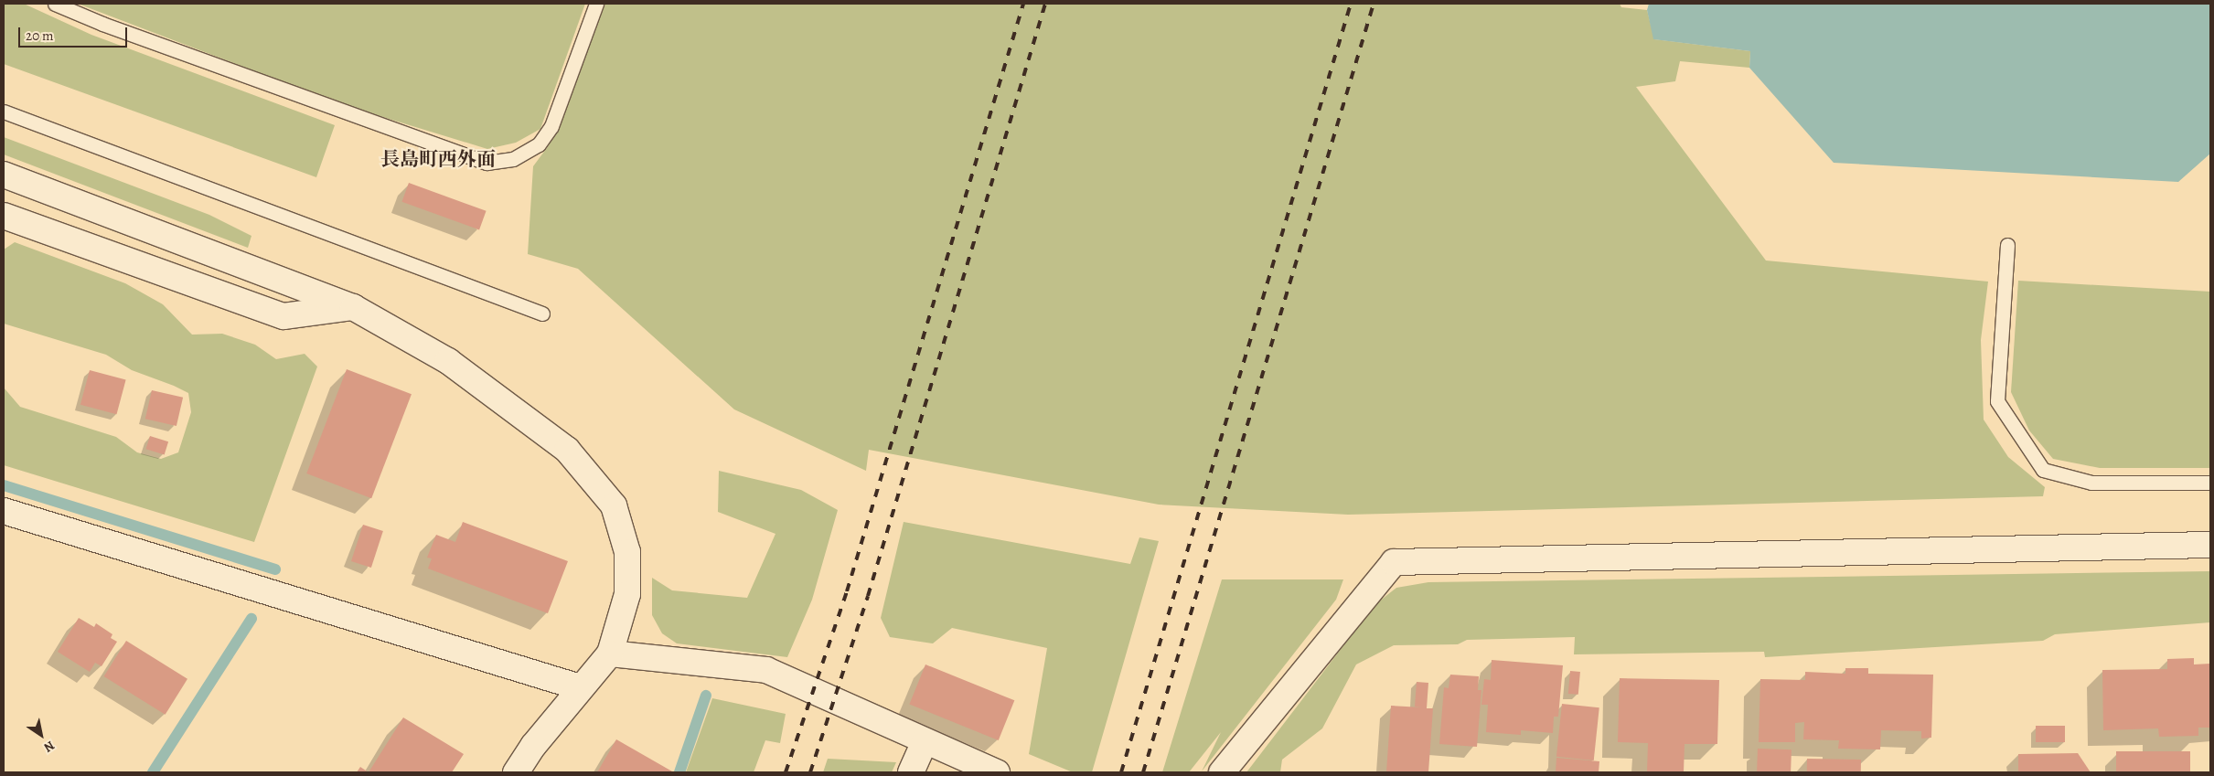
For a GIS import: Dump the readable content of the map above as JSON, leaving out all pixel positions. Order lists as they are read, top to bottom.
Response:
{
  "districts": ["長島町西外面"],
  "scale_bar": "20 m",
  "north": "bottom right"
}
